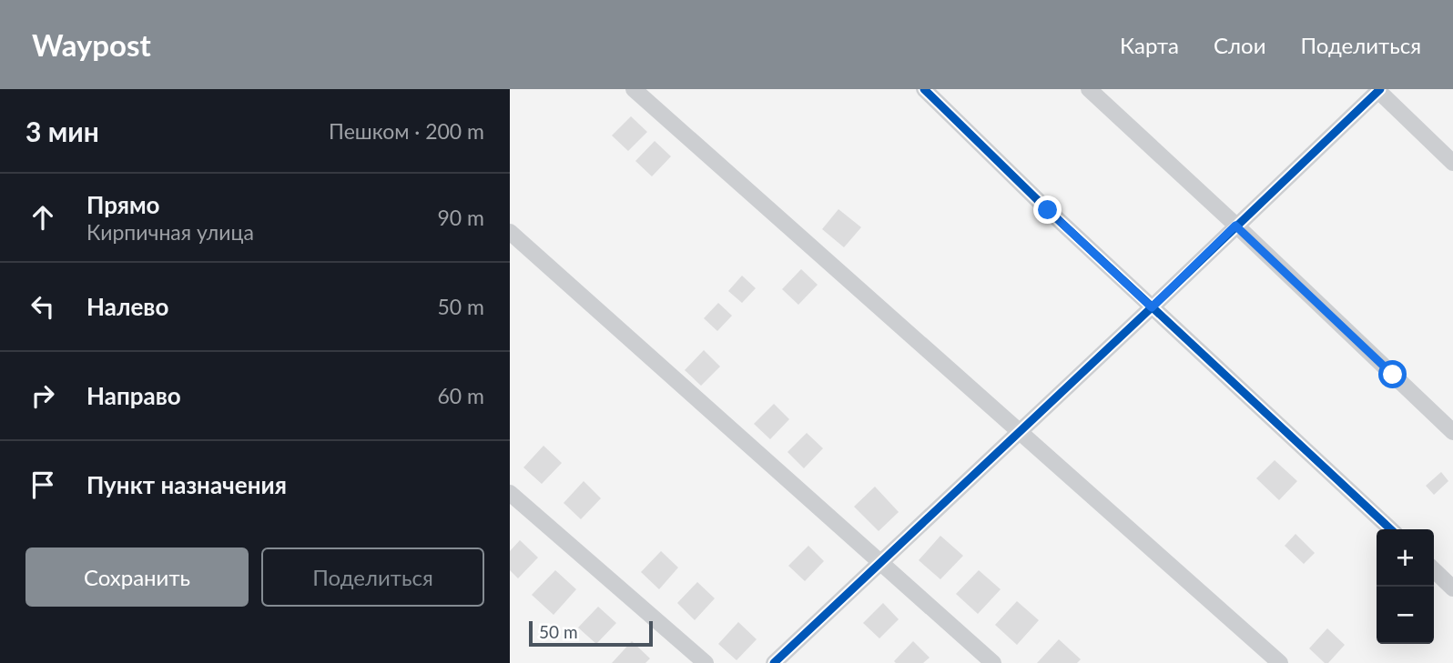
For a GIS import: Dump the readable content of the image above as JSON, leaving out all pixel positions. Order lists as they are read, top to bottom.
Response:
{
  "scale_bar": "50 m",
  "page": {
    "header": "Waypost",
    "nav": ["Карта", "Слои", "Поделиться"],
    "heading": ["3 мин", "Пешком · 200 m"],
    "list": [
      ["Прямо", "Кирпичная улица", "90 m"],
      ["Налево", "50 m"],
      ["Направо", "60 m"],
      "Пункт назначения"
    ],
    "buttons": ["Сохранить", "Поделиться"],
    "map_buttons": ["+", "−"],
    "scale": "50 m"
  }
}
